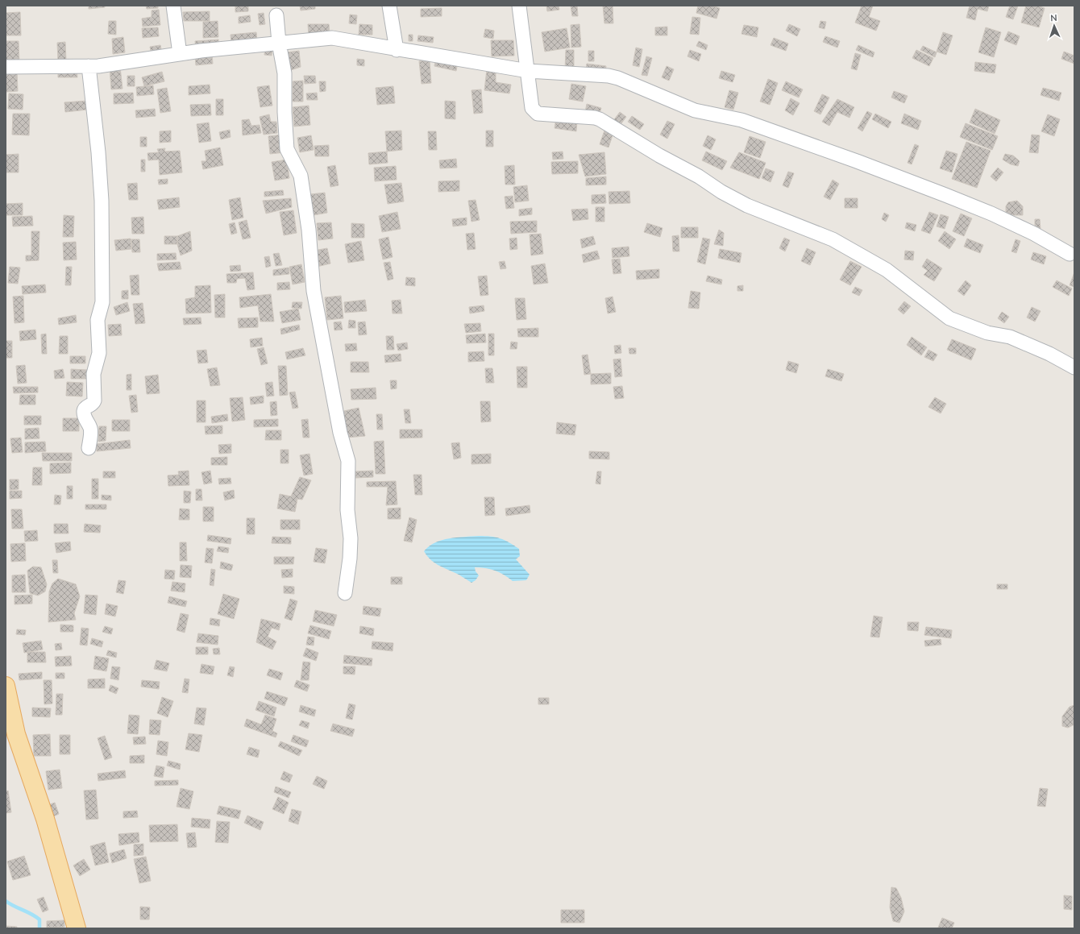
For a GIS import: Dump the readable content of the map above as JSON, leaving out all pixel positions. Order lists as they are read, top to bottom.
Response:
{
  "north": "top"
}
